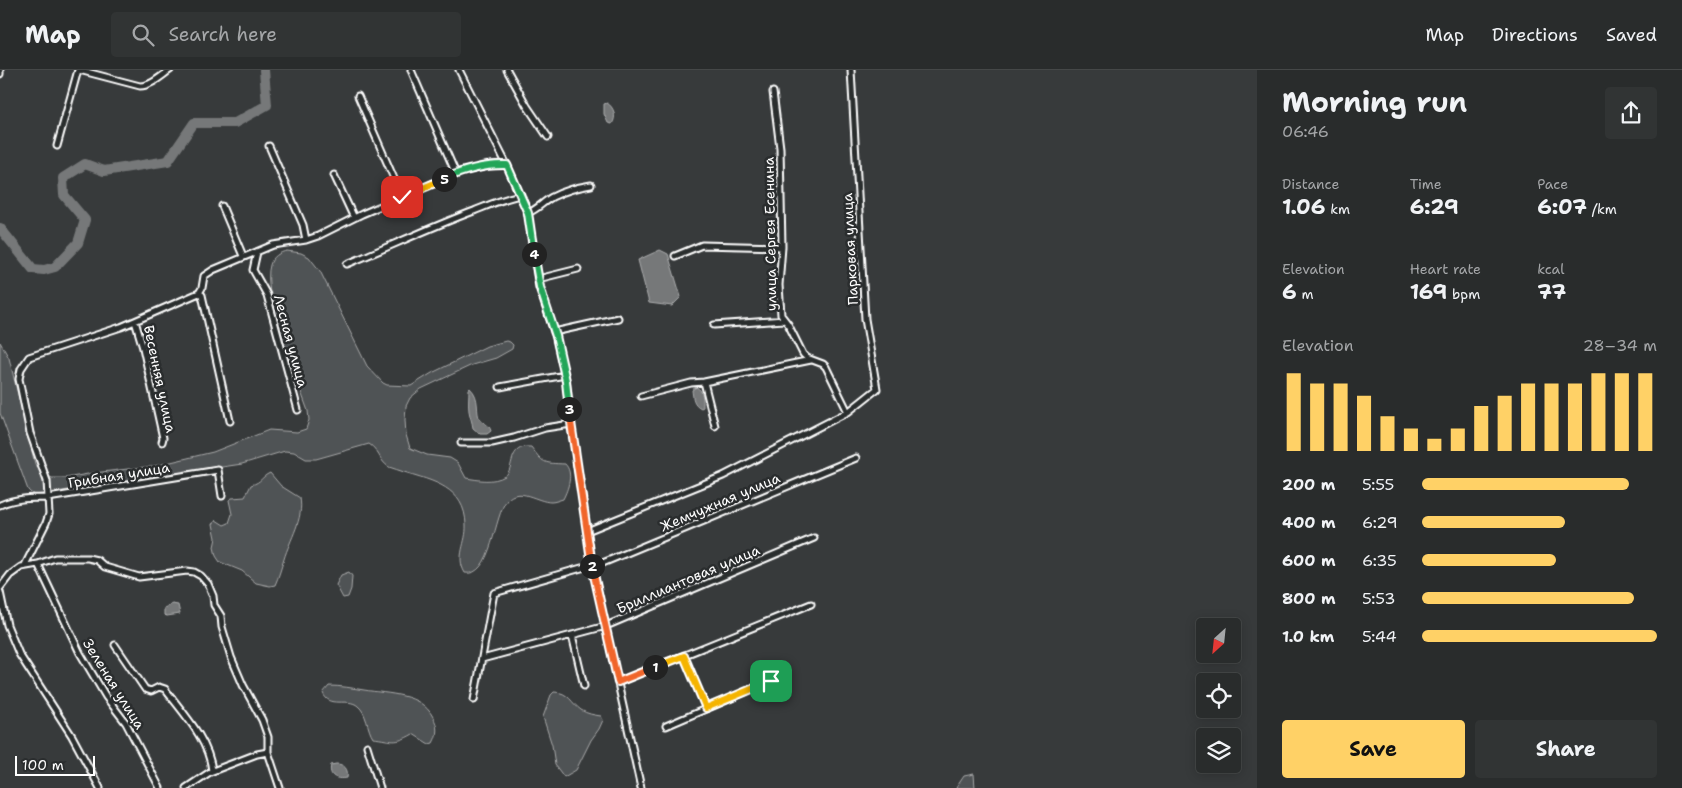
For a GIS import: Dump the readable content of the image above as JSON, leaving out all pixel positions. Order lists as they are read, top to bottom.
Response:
{
  "streets": {
    "street": [
      "улица Сергея Есенина",
      "Парковая улица",
      "Лесная улица",
      "Весенняя улица",
      "Грибная улица",
      "Жемчужная улица",
      "Бриллиантовая улица",
      "Зеленая улица"
    ]
  },
  "crossings": [
    ["улица Сергея Есенина", "Парковая улица"],
    ["Жемчужная улица", "Бриллиантовая улица"]
  ],
  "scale_bar": "100 m",
  "north": "bottom left",
  "page": {
    "header": "Map",
    "search": "Search here",
    "nav": ["Map", "Directions", "Saved"],
    "heading": ["Morning run", "06:46"],
    "stats": [
      ["Distance", "1.06 km"],
      ["Time", "6:29"],
      ["Pace", "6:07 /km"],
      ["Elevation", "6 m"],
      ["Heart rate", "169 bpm"],
      ["kcal", "77"]
    ],
    "pins": [
      "5",
      "4",
      "3",
      "2",
      "1"
    ],
    "chart": ["Elevation", "28–34 m"],
    "list": [
      {
        "name": "200 m",
        "note": "5:55"
      },
      {
        "name": "400 m",
        "note": "6:29"
      },
      {
        "name": "600 m",
        "note": "6:35"
      },
      {
        "name": "800 m",
        "note": "5:53"
      },
      {
        "name": "1.0 km",
        "note": "5:44"
      }
    ],
    "buttons": ["Save", "Share"],
    "scale": "100 m"
  }
}
